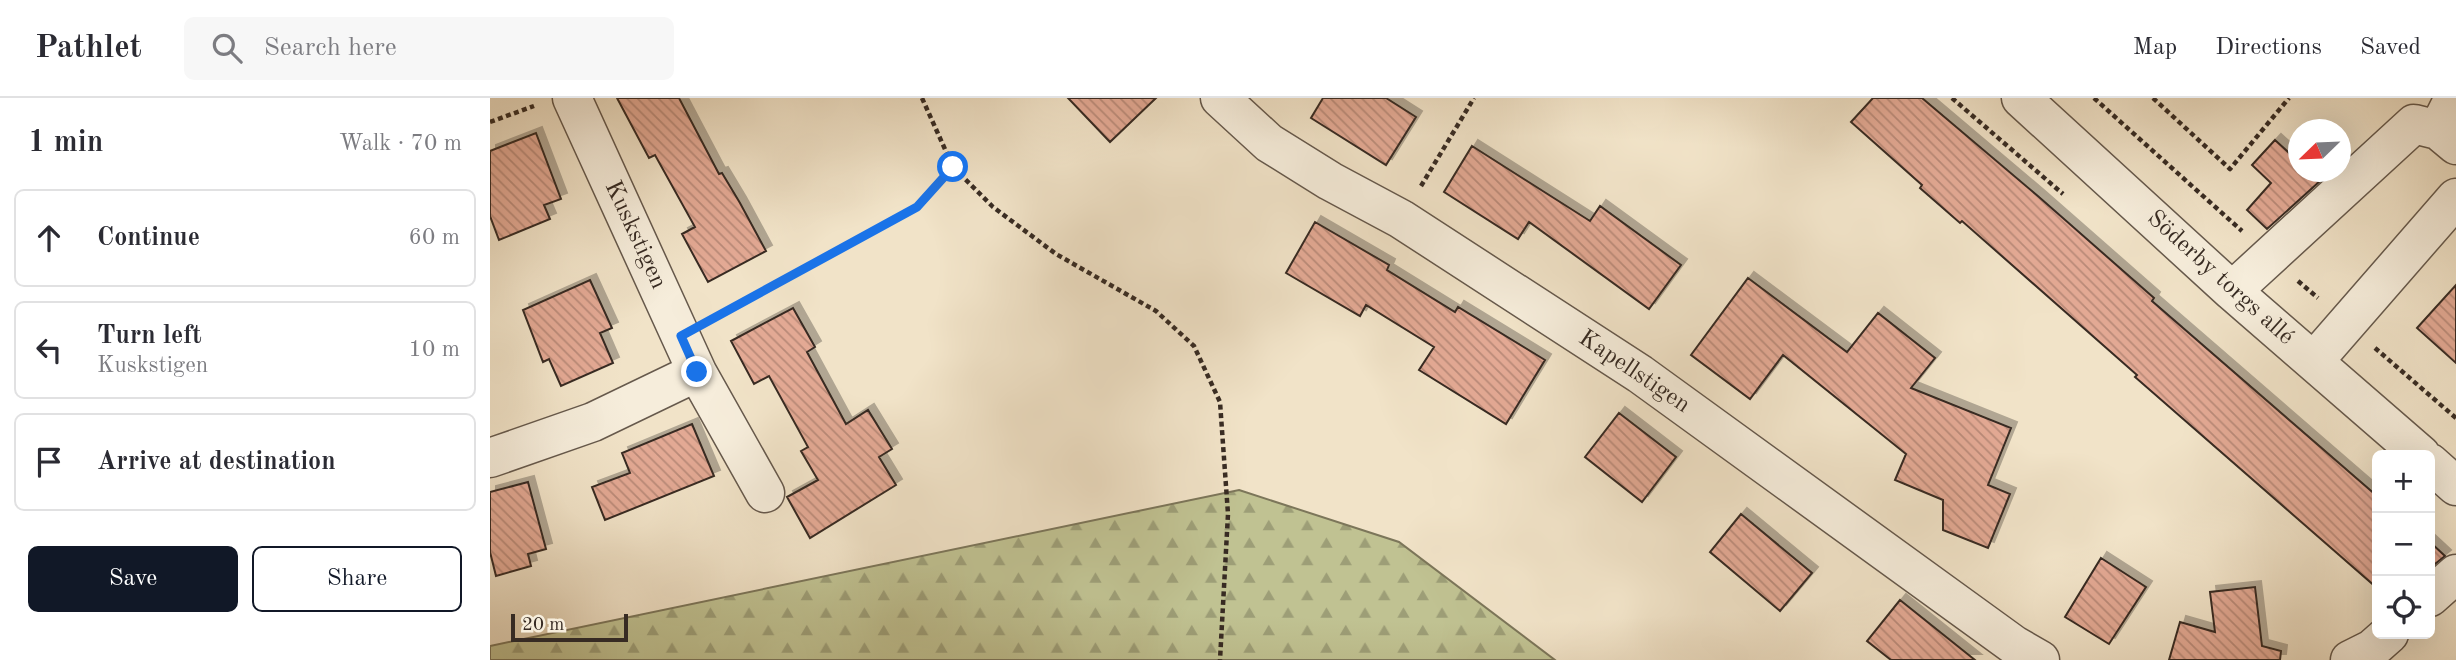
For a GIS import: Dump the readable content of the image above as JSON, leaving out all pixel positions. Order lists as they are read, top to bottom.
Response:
{
  "streets": {
    "street": ["Kuskstigen", "Söderby torgs allé", "Kapellstigen"]
  },
  "scale_bar": "20 m",
  "north": "bottom left",
  "page": {
    "header": "Pathlet",
    "search": "Search here",
    "nav": ["Map", "Directions", "Saved"],
    "heading": ["1 min", "Walk · 70 m"],
    "list": [
      ["Continue", "60 m"],
      ["Turn left", "Kuskstigen", "10 m"],
      "Arrive at destination"
    ],
    "map_buttons": ["+", "−"],
    "buttons": ["Save", "Share"],
    "scale": "20 m"
  }
}
